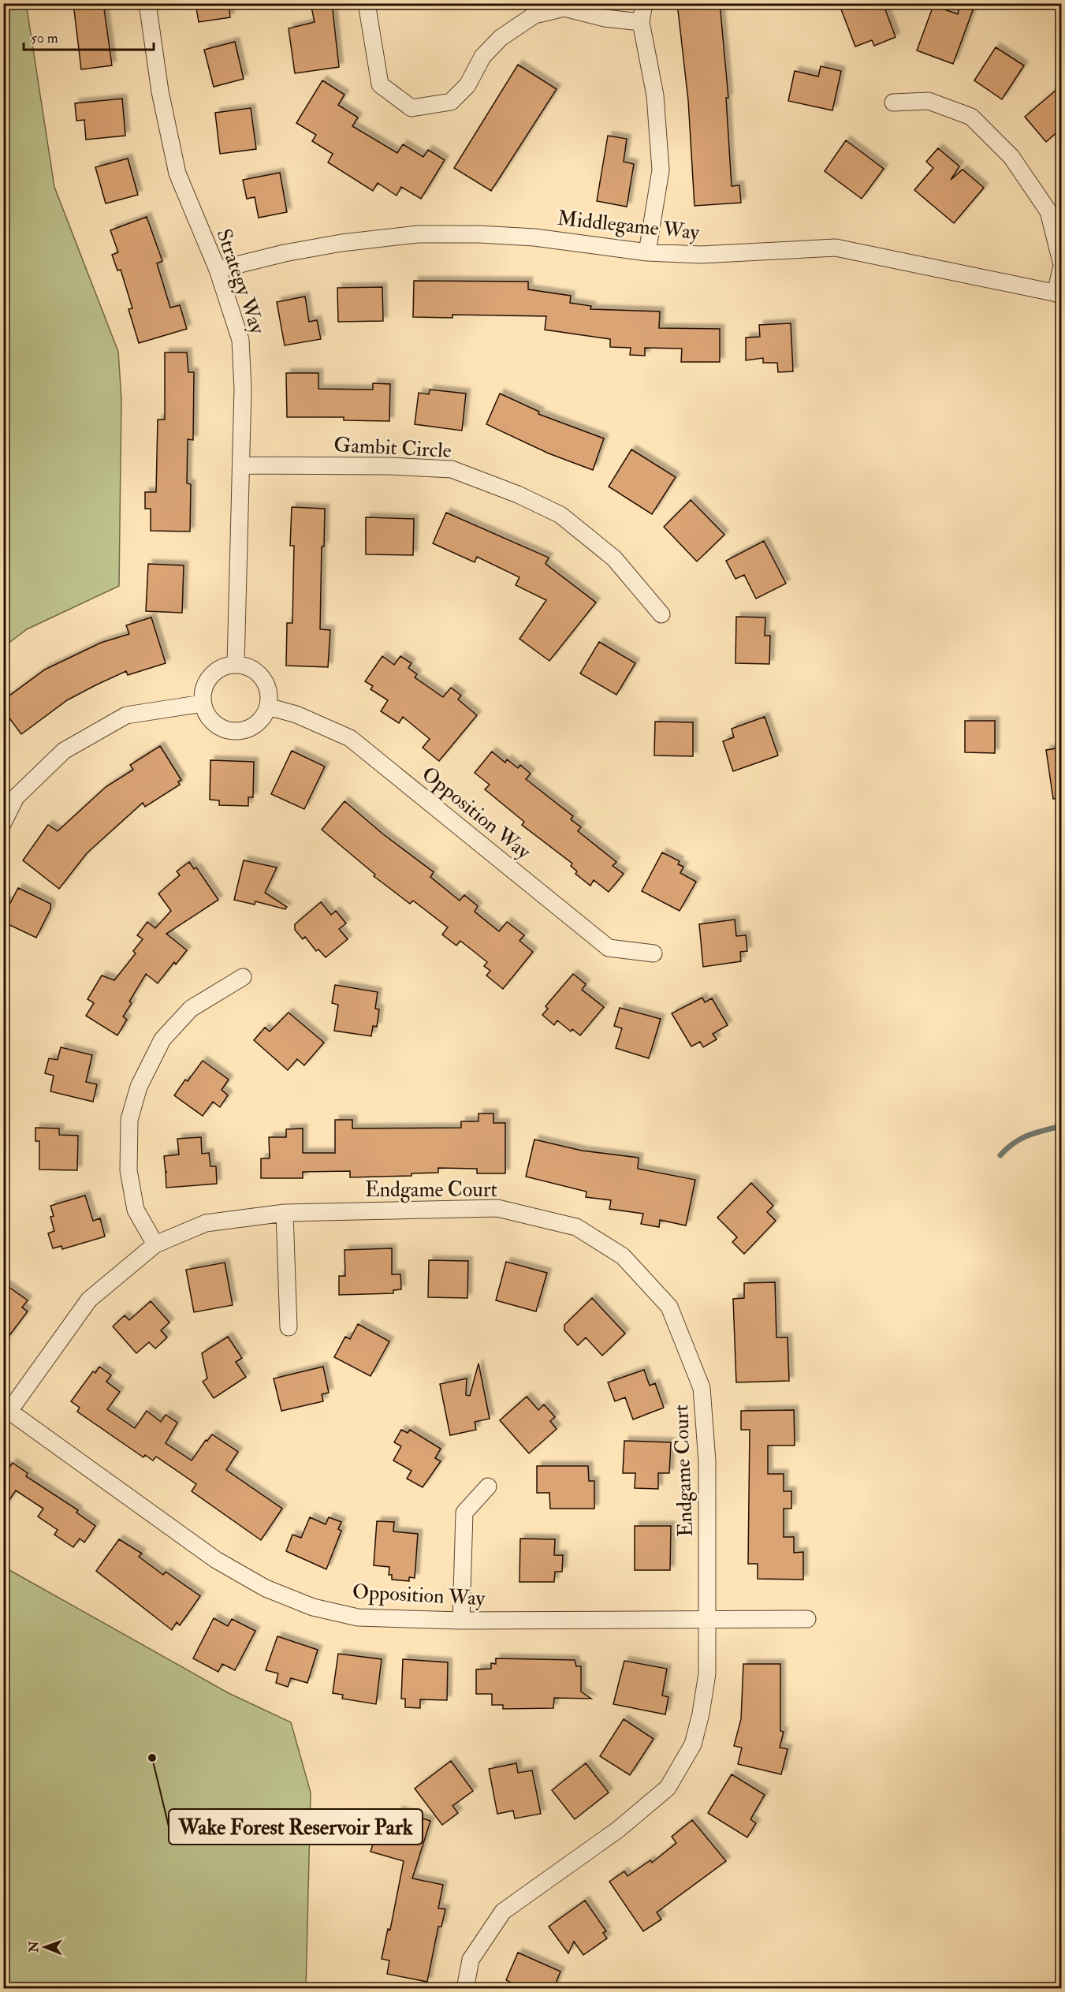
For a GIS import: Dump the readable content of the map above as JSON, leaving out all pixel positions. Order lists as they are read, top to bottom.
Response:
{
  "streets": {
    "street": [
      "Middlegame Way",
      "Strategy Way",
      "Gambit Circle",
      "Opposition Way",
      "Endgame Court"
    ]
  },
  "crossings": [
    ["Middlegame Way", "Strategy Way"],
    ["Strategy Way", "Gambit Circle"],
    ["Strategy Way", "Opposition Way"],
    ["Opposition Way", "Endgame Court"]
  ],
  "places": ["Wake Forest Reservoir Park"],
  "scale_bar": "50 m",
  "north": "left"
}
